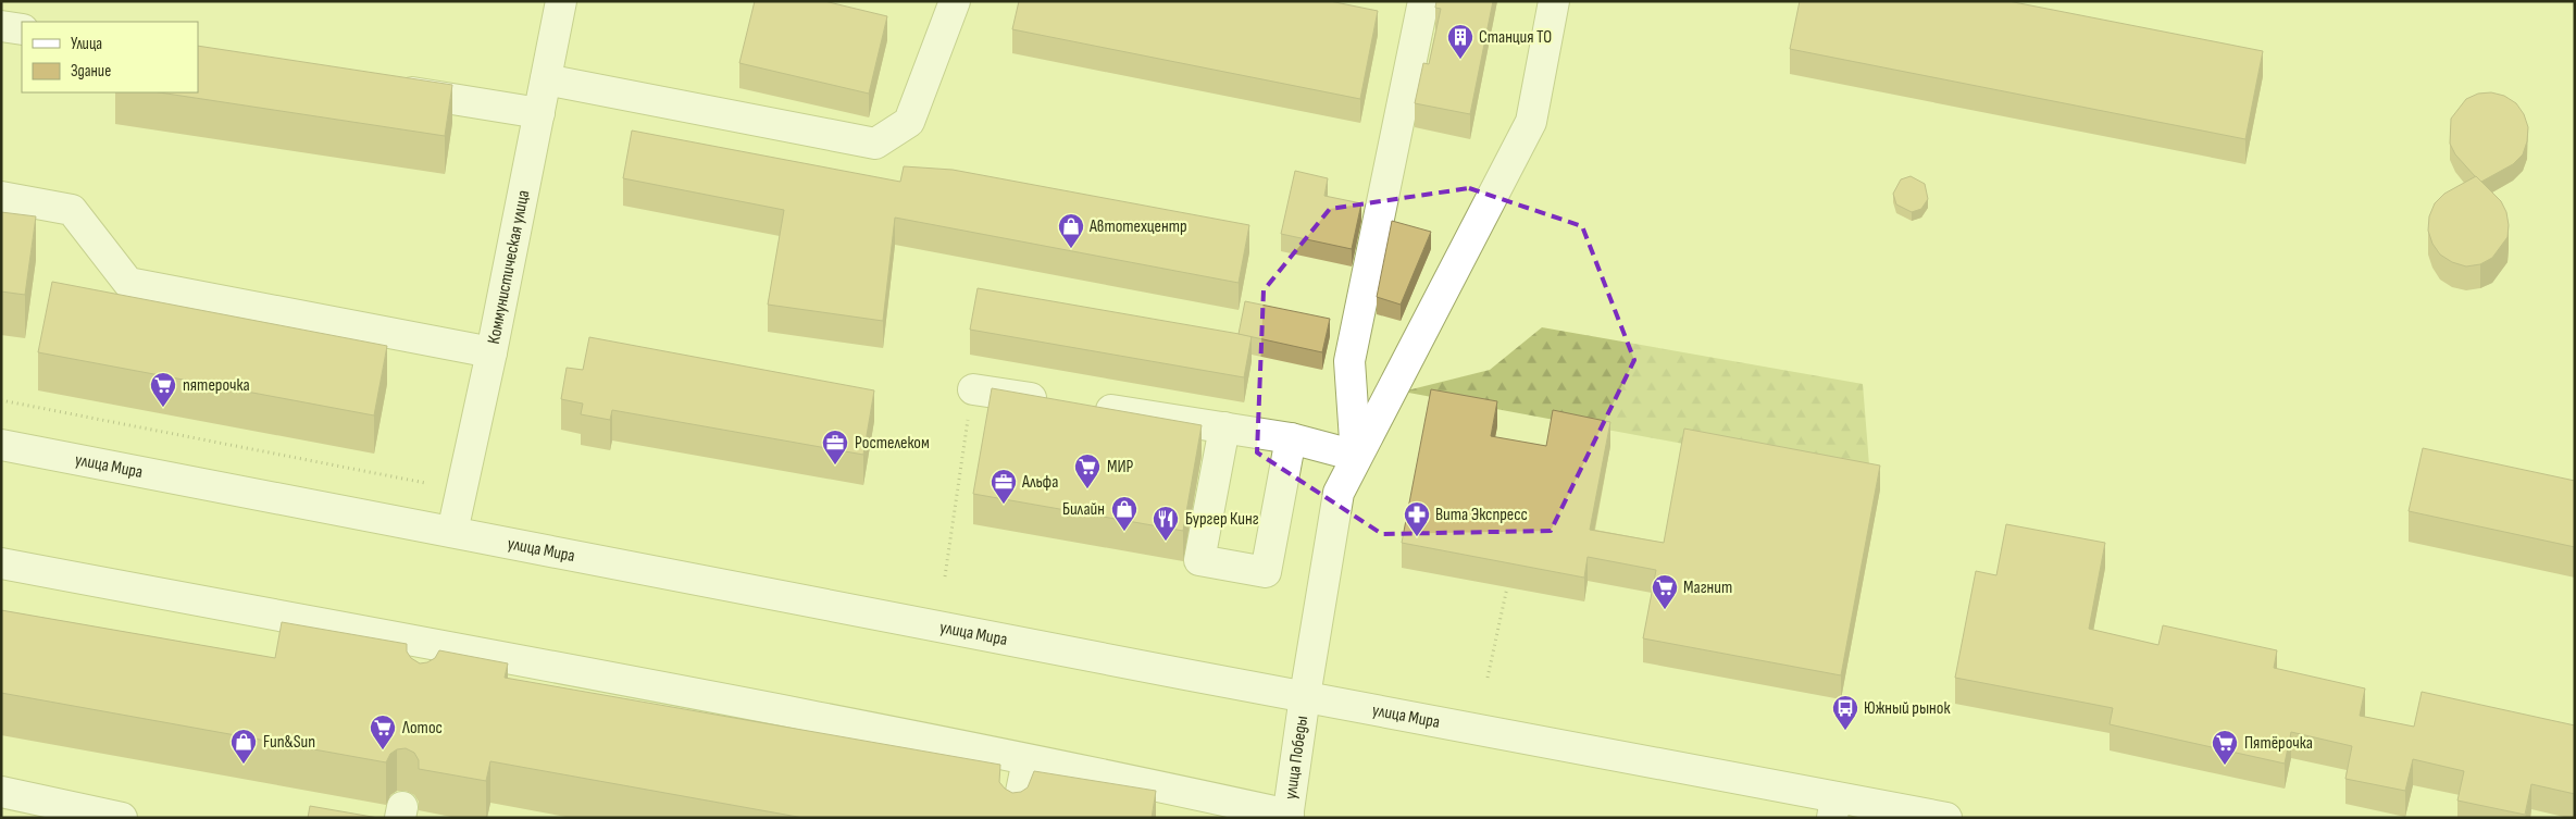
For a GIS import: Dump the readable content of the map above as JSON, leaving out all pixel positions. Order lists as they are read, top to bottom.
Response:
{
  "streets": {
    "main road": ["Коммунистическая улица", "улица Мира", "улица Победы"]
  },
  "crossings": [
    ["Коммунистическая улица", "улица Мира"],
    ["улица Мира", "улица Победы"]
  ],
  "places": {
    "building": ["Станция ТО"],
    "shop": ["Автотехцентр", "Билайн", "Fun&Sun"],
    "supermarket": [
      "пятерочка",
      "МИР",
      "Магнит",
      "Лотос",
      "Пятёрочка"
    ],
    "office": ["Ростелеком", "Альфа"],
    "pharmacy": ["Вита Экспресс"],
    "restaurant": ["Бургер Кинг"],
    "bus stop": ["Южный рынок"]
  },
  "legend": ["Улица", "Здание"]
}
